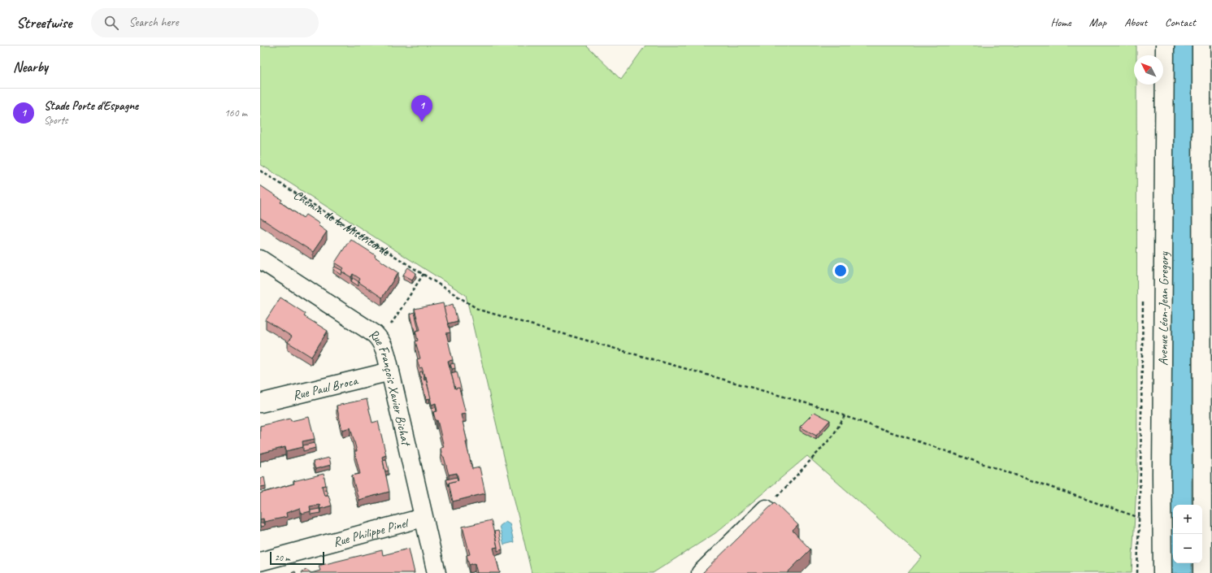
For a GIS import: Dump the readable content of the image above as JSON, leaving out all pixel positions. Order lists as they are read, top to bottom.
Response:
{
  "streets": {
    "street": [
      "Avenue Léon-Jean Gregory",
      "Rue Paul Broca",
      "Rue François Xavier Bichat",
      "Rue Philippe Pinel"
    ],
    "path": ["Chemin de la Miséricorde"]
  },
  "crossings": [
    ["Rue Paul Broca", "Rue François Xavier Bichat"],
    ["Rue François Xavier Bichat", "Rue Philippe Pinel"]
  ],
  "scale_bar": "20 m",
  "north": "top left",
  "page": {
    "header": "Streetwise",
    "search": "Search here",
    "nav": [
      "Home",
      "Map",
      "About",
      "Contact"
    ],
    "heading": "Nearby",
    "list": [
      {
        "mark": "1",
        "name": "Stade Porte d'Espagne",
        "note": "Sports",
        "value": "160 m"
      }
    ],
    "pins": "1",
    "map_buttons": ["+", "−"],
    "scale": "20 m"
  }
}
